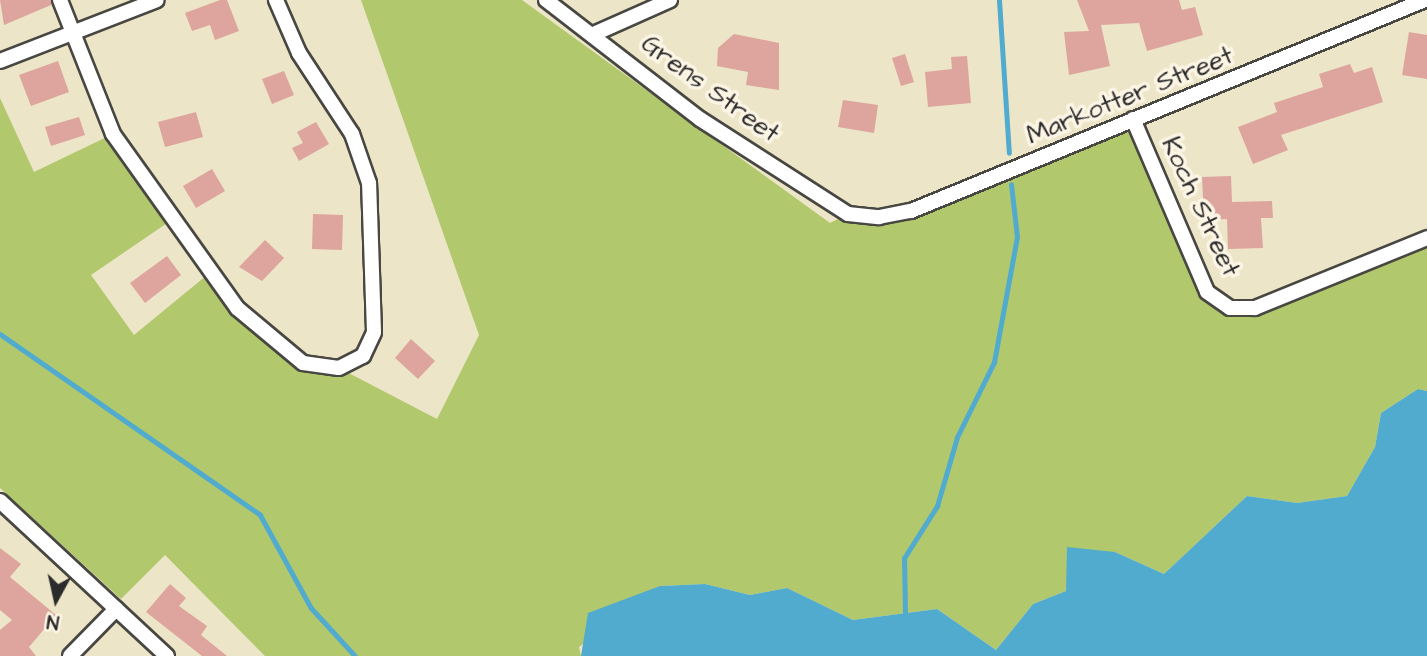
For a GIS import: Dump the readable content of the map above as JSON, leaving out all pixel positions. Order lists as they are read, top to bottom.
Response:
{
  "streets": {
    "street": ["Grens Street", "Markotter Street", "Koch Street"]
  },
  "crossings": [
    ["Grens Street", "Markotter Street"],
    ["Markotter Street", "Koch Street"]
  ],
  "north": "bottom"
}
